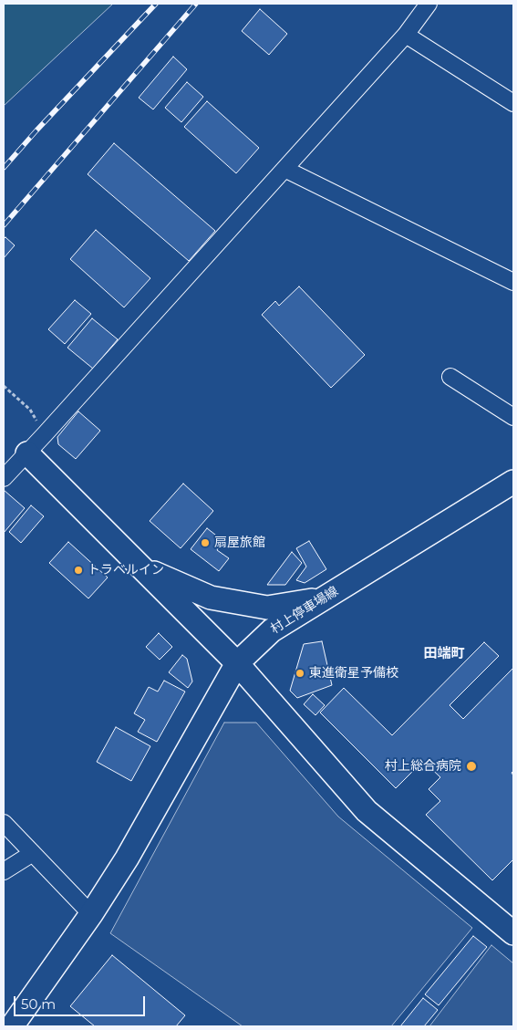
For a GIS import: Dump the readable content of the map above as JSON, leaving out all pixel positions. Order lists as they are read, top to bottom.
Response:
{
  "streets": {
    "main road": ["村上停車場線"]
  },
  "districts": ["田端町"],
  "places": [
    "扇屋旅館",
    "トラベルイン",
    "東進衛星予備校",
    "村上総合病院"
  ],
  "scale_bar": "50 m"
}
